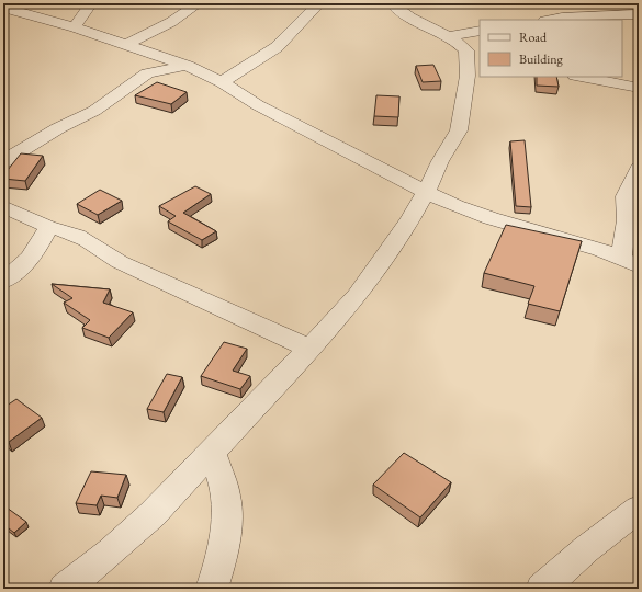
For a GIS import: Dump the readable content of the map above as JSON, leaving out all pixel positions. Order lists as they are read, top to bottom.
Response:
{
  "legend": ["Road", "Building"]
}
